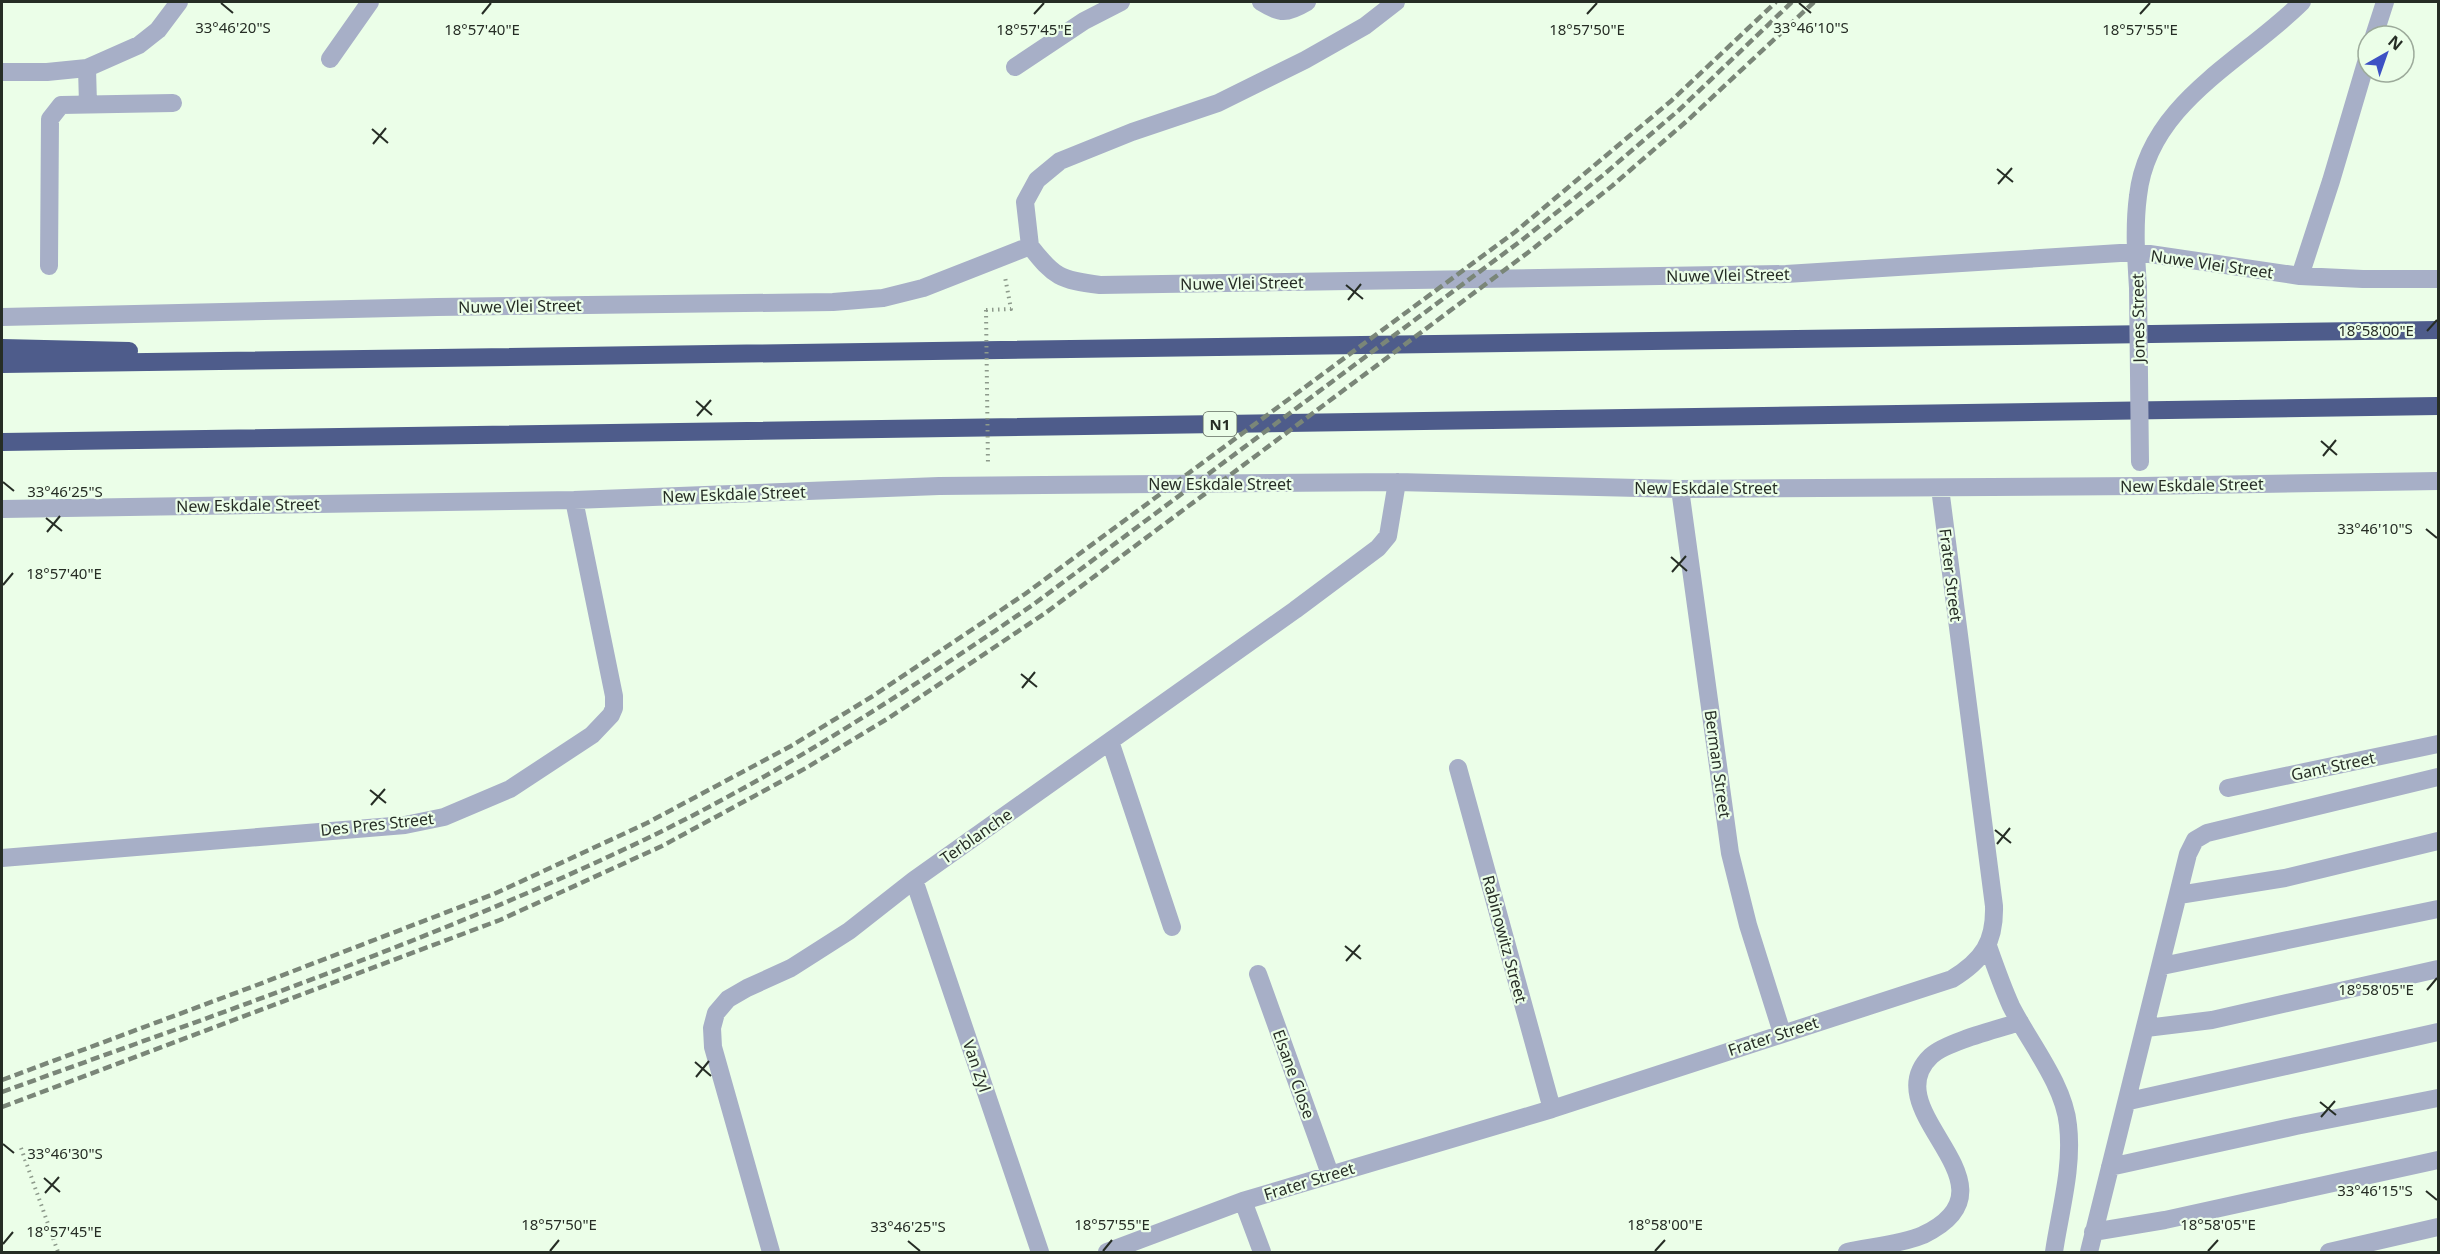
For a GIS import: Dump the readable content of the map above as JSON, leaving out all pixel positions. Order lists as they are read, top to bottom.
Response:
{
  "streets": {
    "highway": ["N1"],
    "street": [
      "Nuwe Vlei Street",
      "Jones Street",
      "New Eskdale Street",
      "Frater Street",
      "Berman Street",
      "Gant Street",
      "Des Pres Street",
      "Terblanche",
      "Rabinowitz Street",
      "Van Zyl",
      "Elsane Close"
    ]
  },
  "crossings": [
    ["Nuwe Vlei Street", "Jones Street"],
    ["Jones Street", "New Eskdale Street"],
    ["New Eskdale Street", "Frater Street"],
    ["New Eskdale Street", "Berman Street"],
    ["New Eskdale Street", "Des Pres Street"],
    ["New Eskdale Street", "Terblanche"],
    ["Frater Street", "Berman Street"],
    ["Frater Street", "Rabinowitz Street"],
    ["Frater Street", "Elsane Close"],
    ["Terblanche", "Van Zyl"]
  ],
  "north": "top right",
  "coordinates": [
    "33°46'20\"S",
    "33°46'10\"S",
    "18°57'40\"E",
    "18°57'45\"E",
    "18°57'50\"E",
    "18°57'55\"E",
    "18°58'00\"E",
    "33°46'25\"S",
    "18°58'05\"E",
    "33°46'30\"S",
    "33°46'15\"S"
  ]
}
